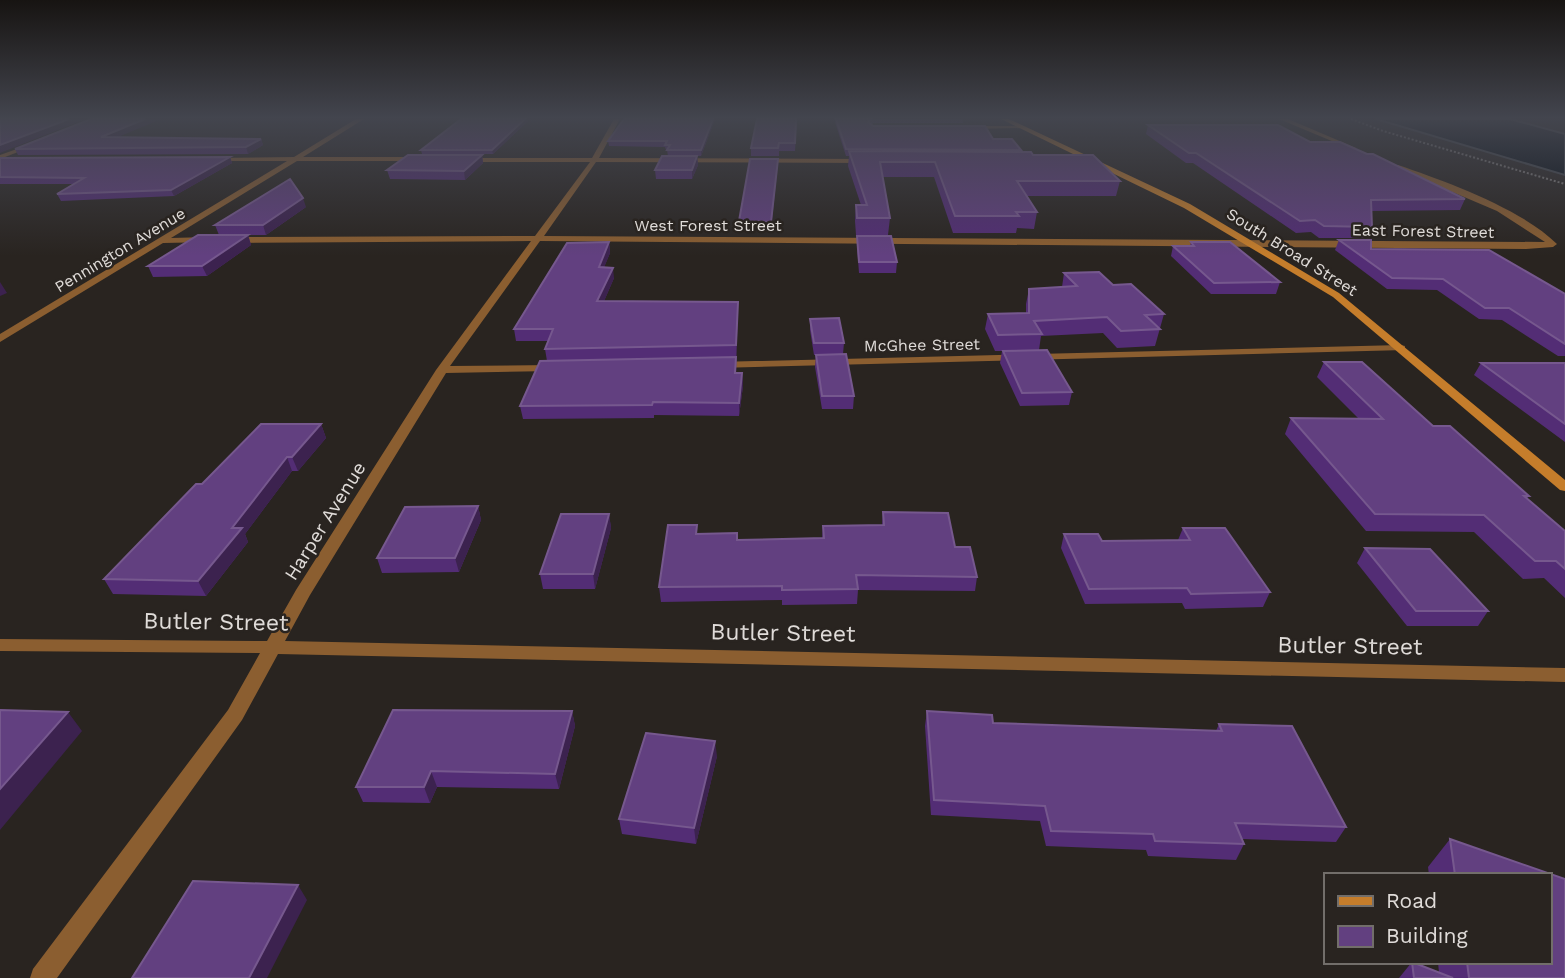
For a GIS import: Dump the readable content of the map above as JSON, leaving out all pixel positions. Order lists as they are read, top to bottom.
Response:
{
  "streets": {
    "main road": ["South Broad Street"],
    "street": [
      "West Forest Street",
      "East Forest Street",
      "Pennington Avenue",
      "McGhee Street",
      "Harper Avenue",
      "Butler Street"
    ]
  },
  "crossings": [
    ["West Forest Street", "East Forest Street"],
    ["West Forest Street", "Pennington Avenue"],
    ["West Forest Street", "South Broad Street"],
    ["West Forest Street", "Harper Avenue"],
    ["East Forest Street", "South Broad Street"],
    ["South Broad Street", "McGhee Street"],
    ["Harper Avenue", "Butler Street"]
  ],
  "legend": ["Road", "Building"]
}
